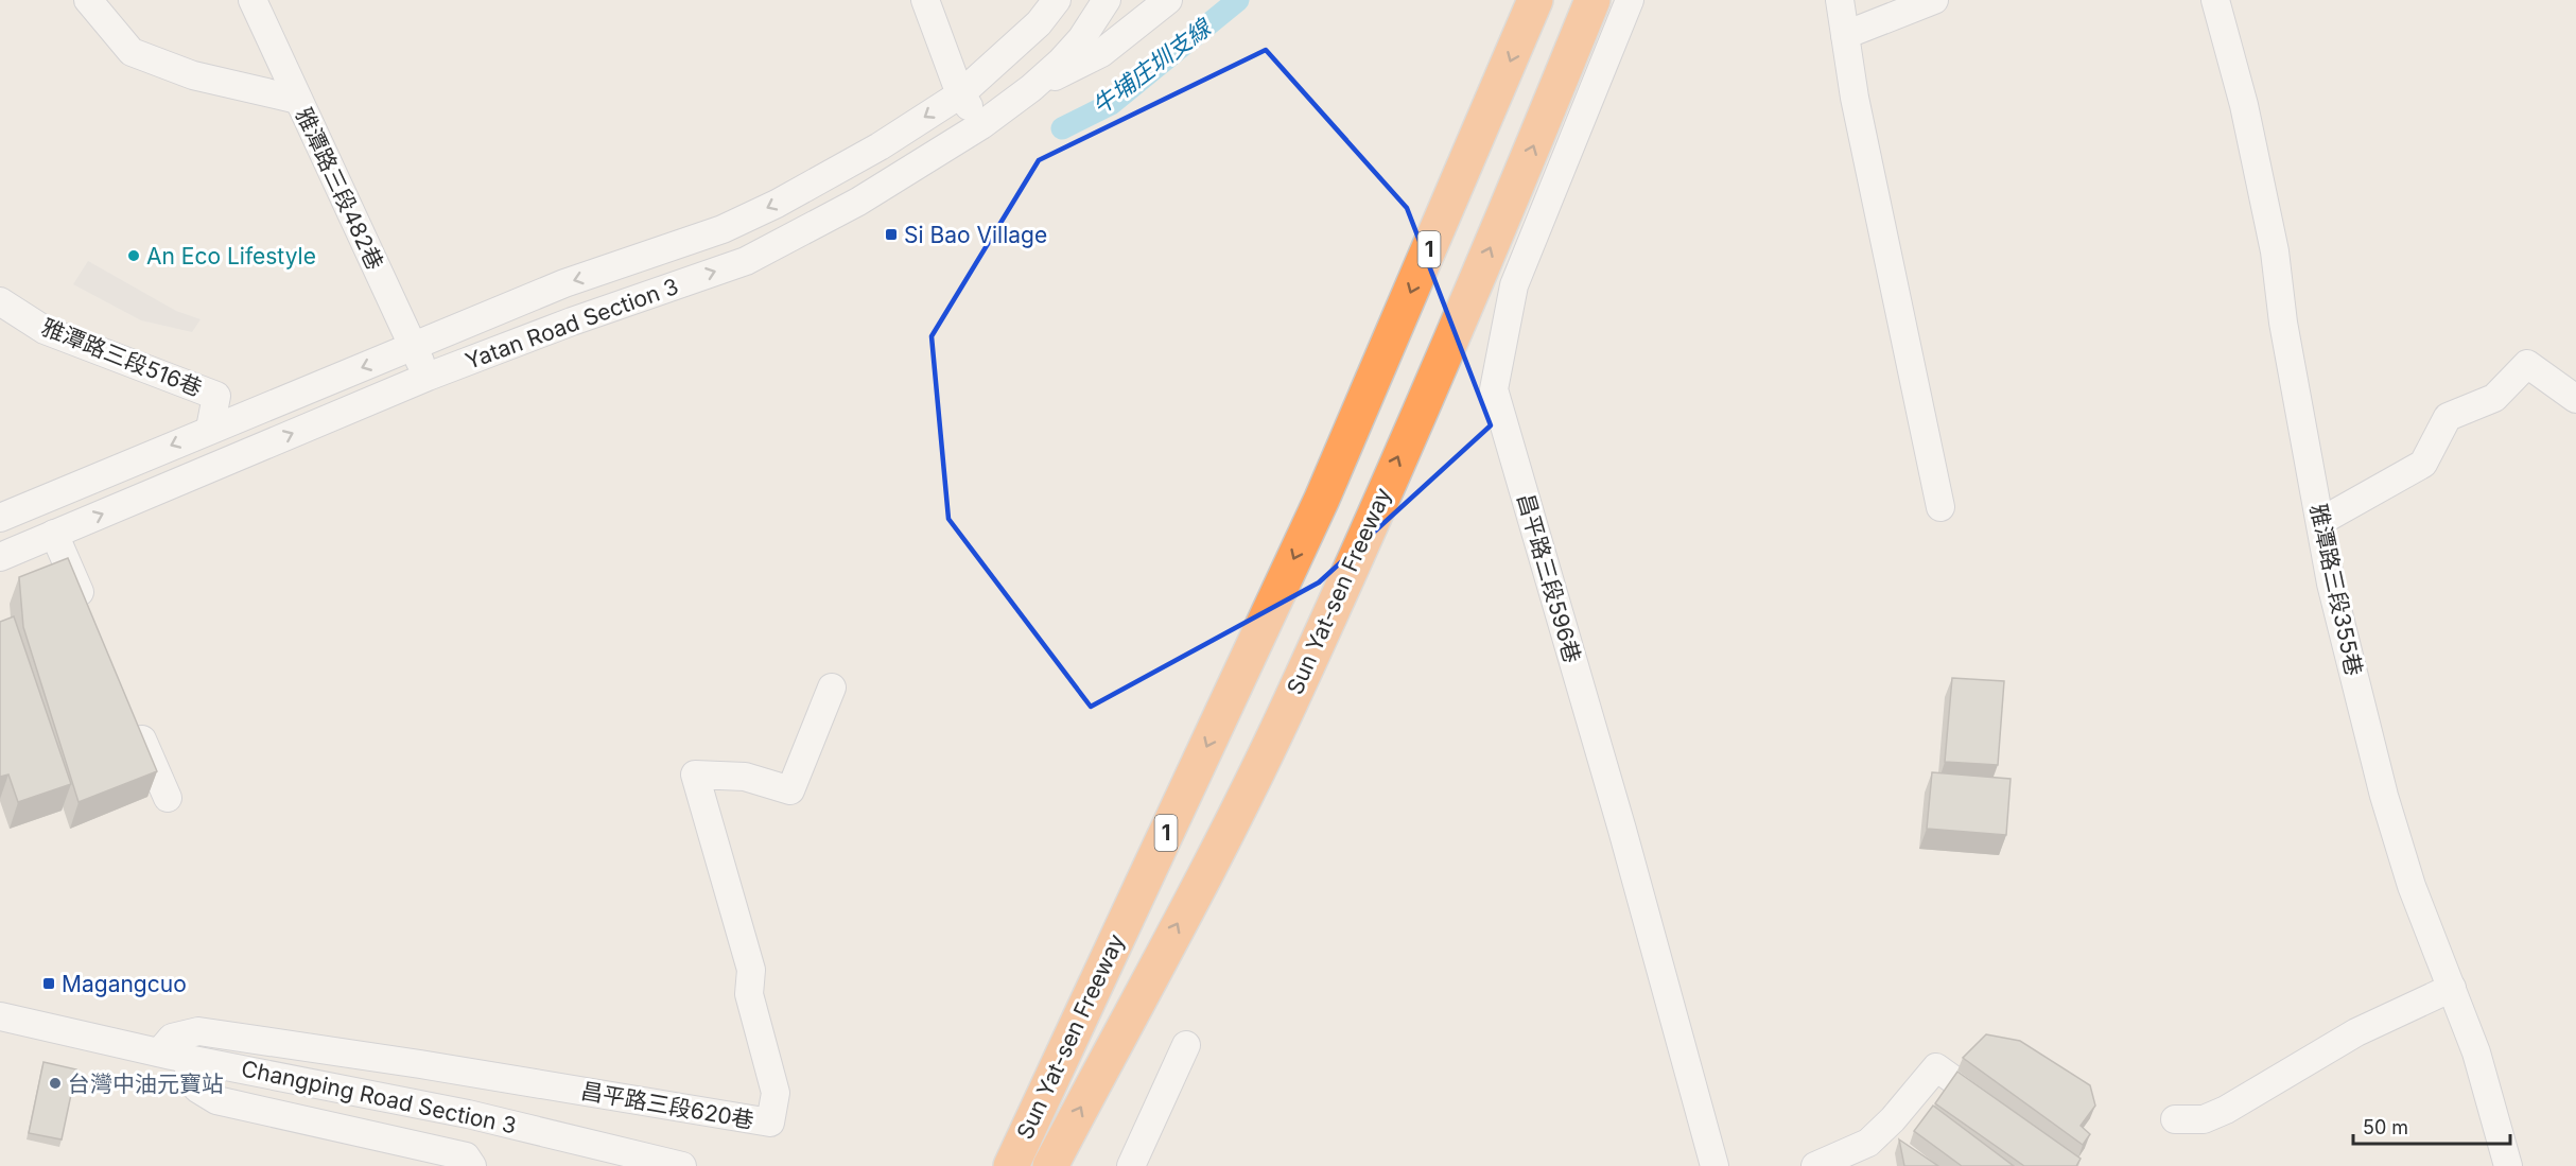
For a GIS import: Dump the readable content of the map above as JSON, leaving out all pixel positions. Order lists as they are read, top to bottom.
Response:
{
  "streets": {
    "highway": ["1", "Sun Yat-sen Freeway"],
    "street": [
      "雅潭路三段482巷",
      "Yatan Road Section 3",
      "雅潭路三段516巷",
      "昌平路三段596巷",
      "雅潭路三段355巷",
      "Changping Road Section 3",
      "昌平路三段620巷"
    ]
  },
  "crossings": [
    ["雅潭路三段482巷", "Yatan Road Section 3"],
    ["Yatan Road Section 3", "雅潭路三段516巷"],
    ["Changping Road Section 3", "昌平路三段620巷"]
  ],
  "water": ["牛埔庄圳支線"],
  "places": {
    "transit": ["Si Bao Village", "Magangcuo"],
    "other": ["An Eco Lifestyle", "台灣中油元寶站"]
  },
  "scale_bar": "50 m"
}
